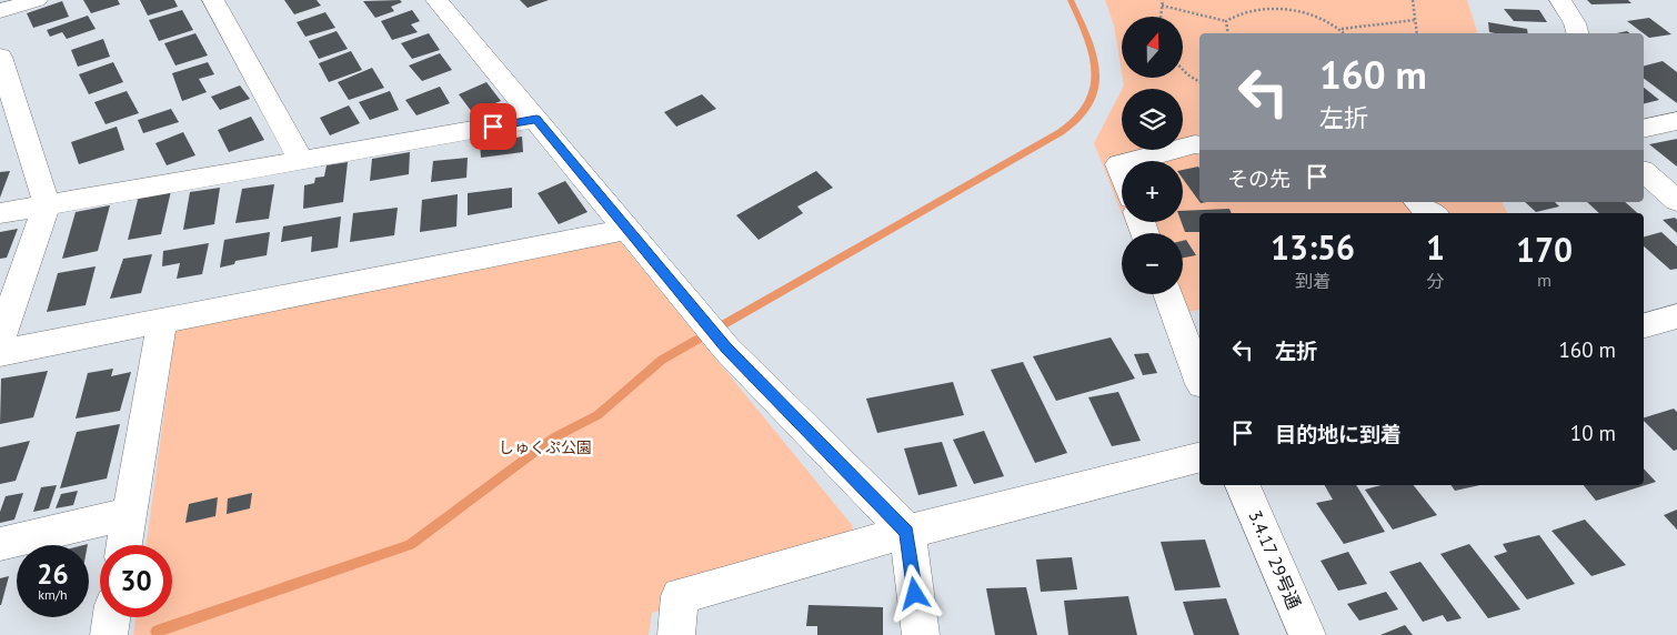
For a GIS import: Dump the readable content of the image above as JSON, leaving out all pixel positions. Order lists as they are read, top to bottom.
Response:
{
  "streets": {
    "street": ["3.4.17 29号通"]
  },
  "parks": ["しゅくぷ公園"],
  "north": "top",
  "page": {
    "map_buttons": ["+", "−"],
    "turn": ["160 m", "左折"],
    "then": "その先",
    "eta": [
      "13:56",
      "到着",
      "1",
      "分",
      "170",
      "m"
    ],
    "list": [
      {
        "name": "左折",
        "value": "160 m"
      },
      {
        "name": "目的地に到着",
        "value": "10 m"
      }
    ],
    "speed": "26 km/h",
    "limit": "30"
  }
}
